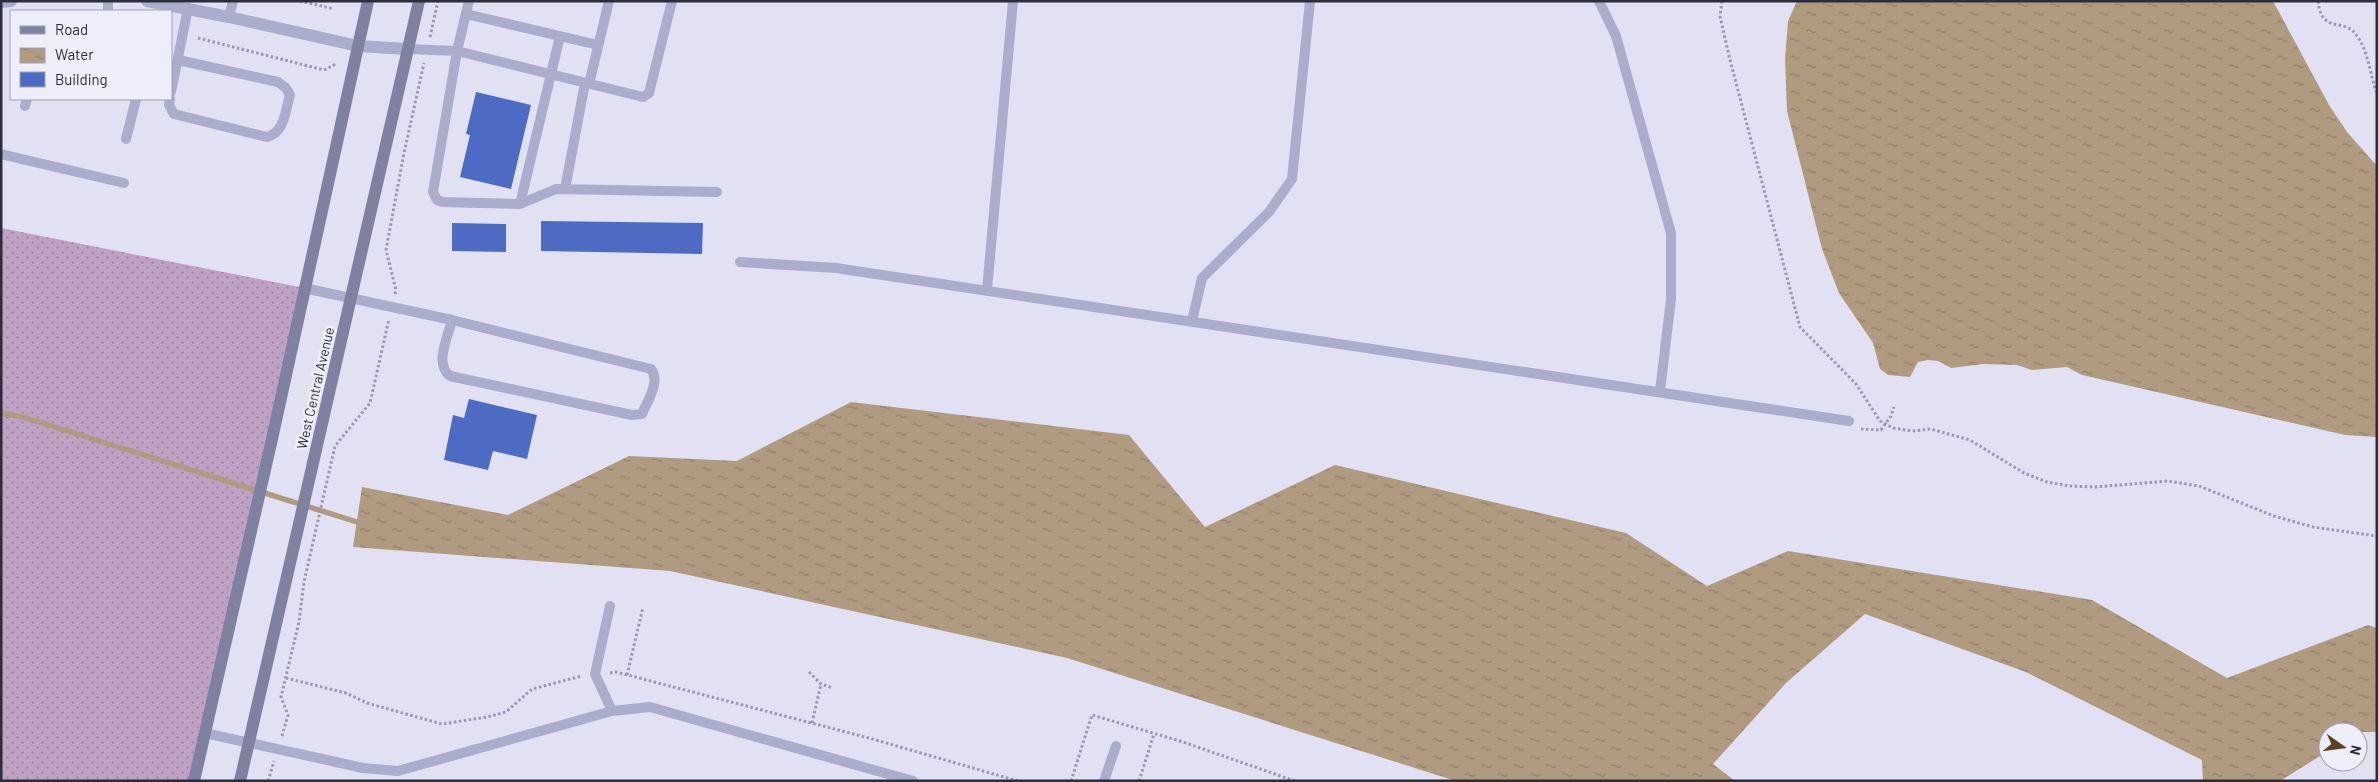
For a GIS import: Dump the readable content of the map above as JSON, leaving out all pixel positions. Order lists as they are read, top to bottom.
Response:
{
  "streets": {
    "main road": ["West Central Avenue"]
  },
  "legend": ["Road", "Water", "Building"],
  "north": "right"
}
